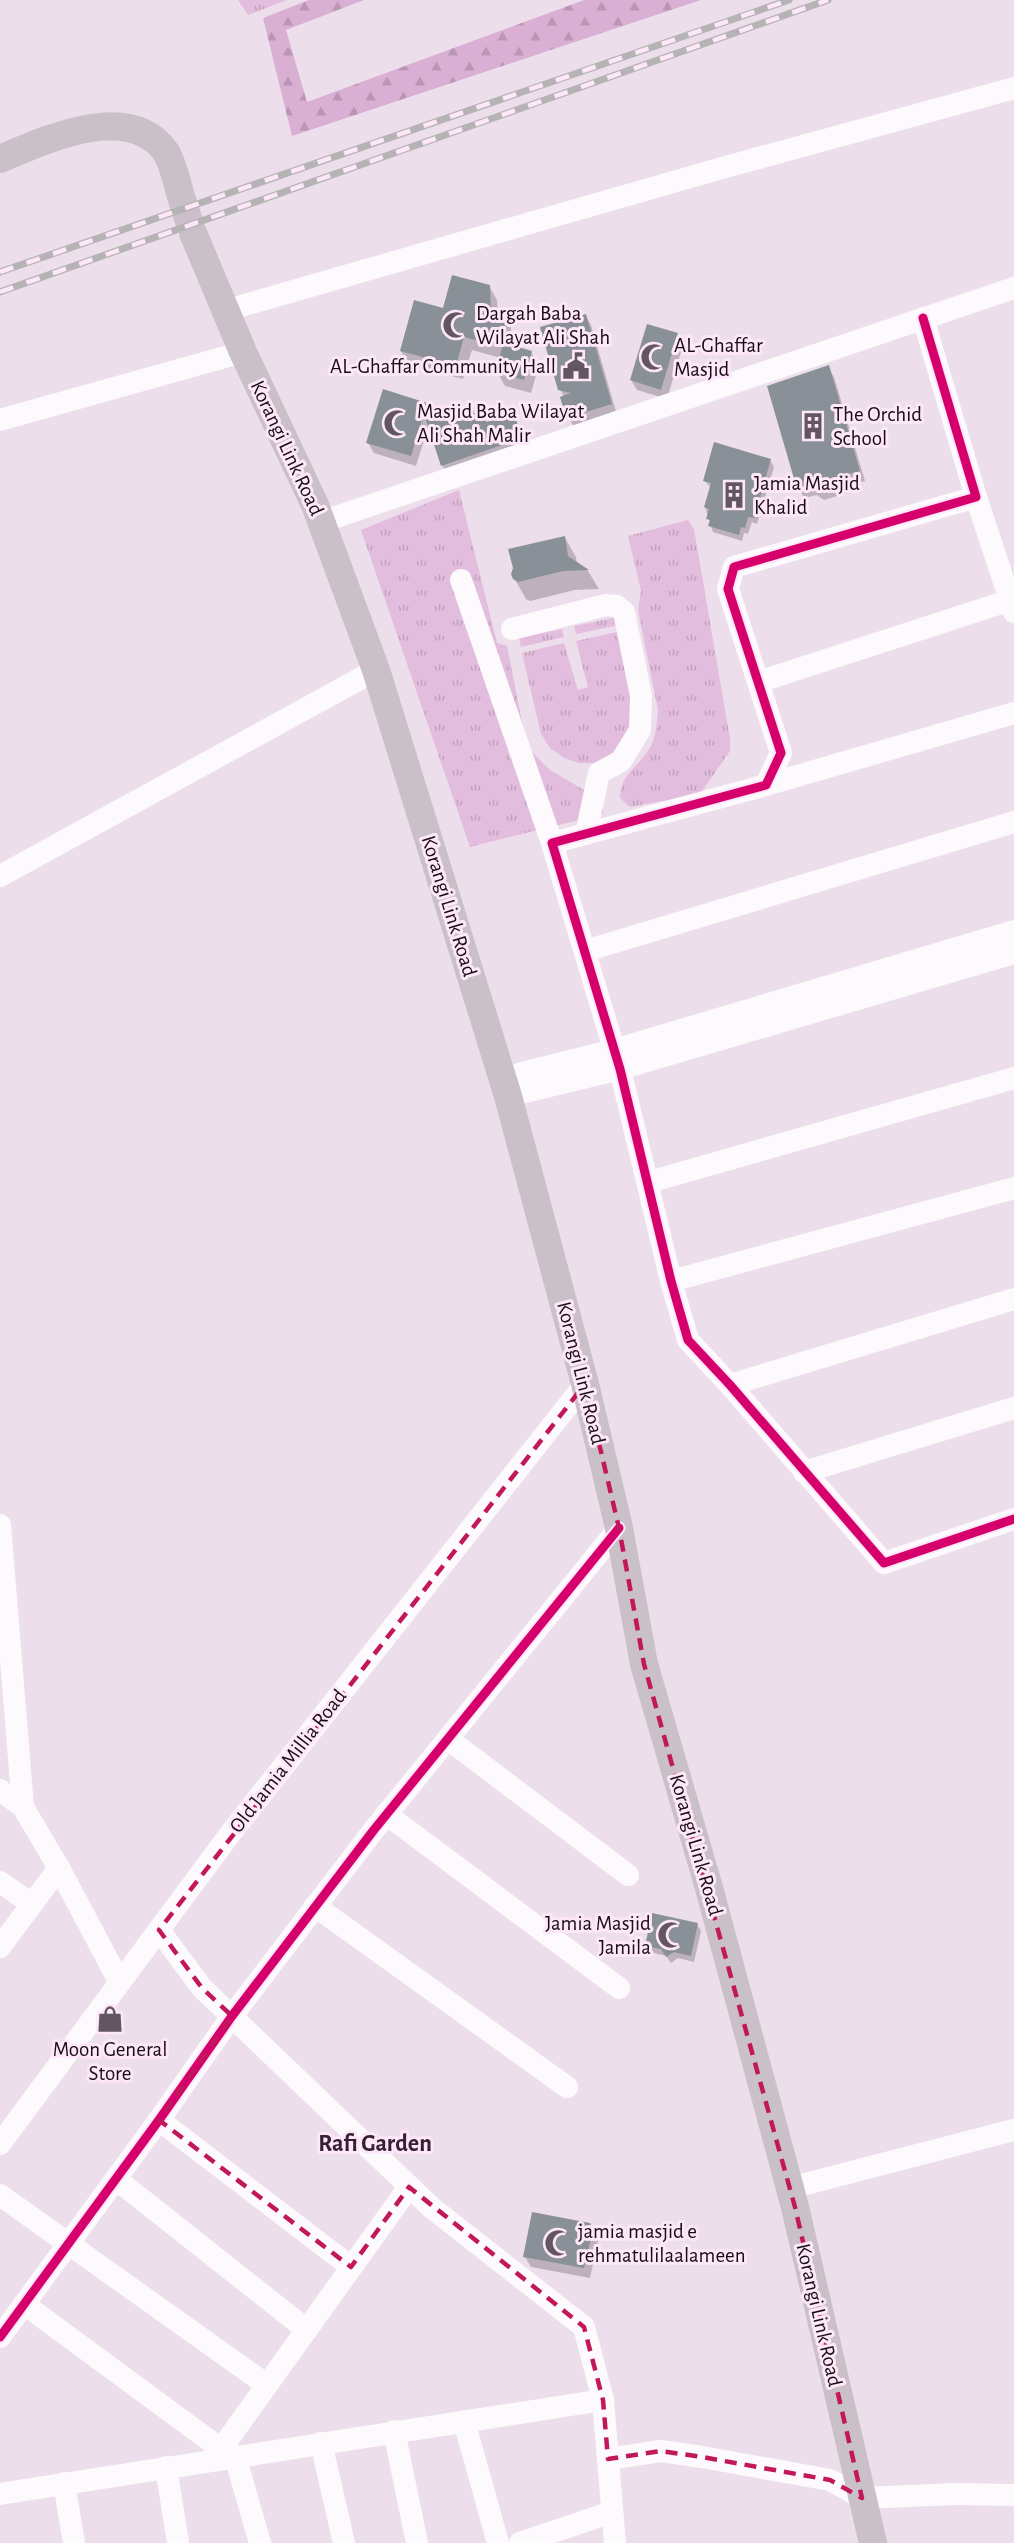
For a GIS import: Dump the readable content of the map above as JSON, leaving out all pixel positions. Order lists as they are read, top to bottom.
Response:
{
  "streets": {
    "main road": ["Korangi Link Road"],
    "street": ["Old Jamia Millia Road"]
  },
  "crossings": [
    ["Korangi Link Road", "Old Jamia Millia Road"]
  ],
  "districts": ["Rafi Garden"],
  "places": {
    "mosque": [
      "Dargah Baba Wilayat Ali Shah",
      "AL-Ghaffar Masjid",
      "Masjid Baba Wilayat Ali Shah Malir",
      "Jamia Masjid Jamila",
      "jamia masjid e rehmatulilaalameen"
    ],
    "public building": ["AL-Ghaffar Community Hall"],
    "building": ["The Orchid School", "Jamia Masjid Khalid"],
    "shop": ["Moon General Store"]
  }
}
